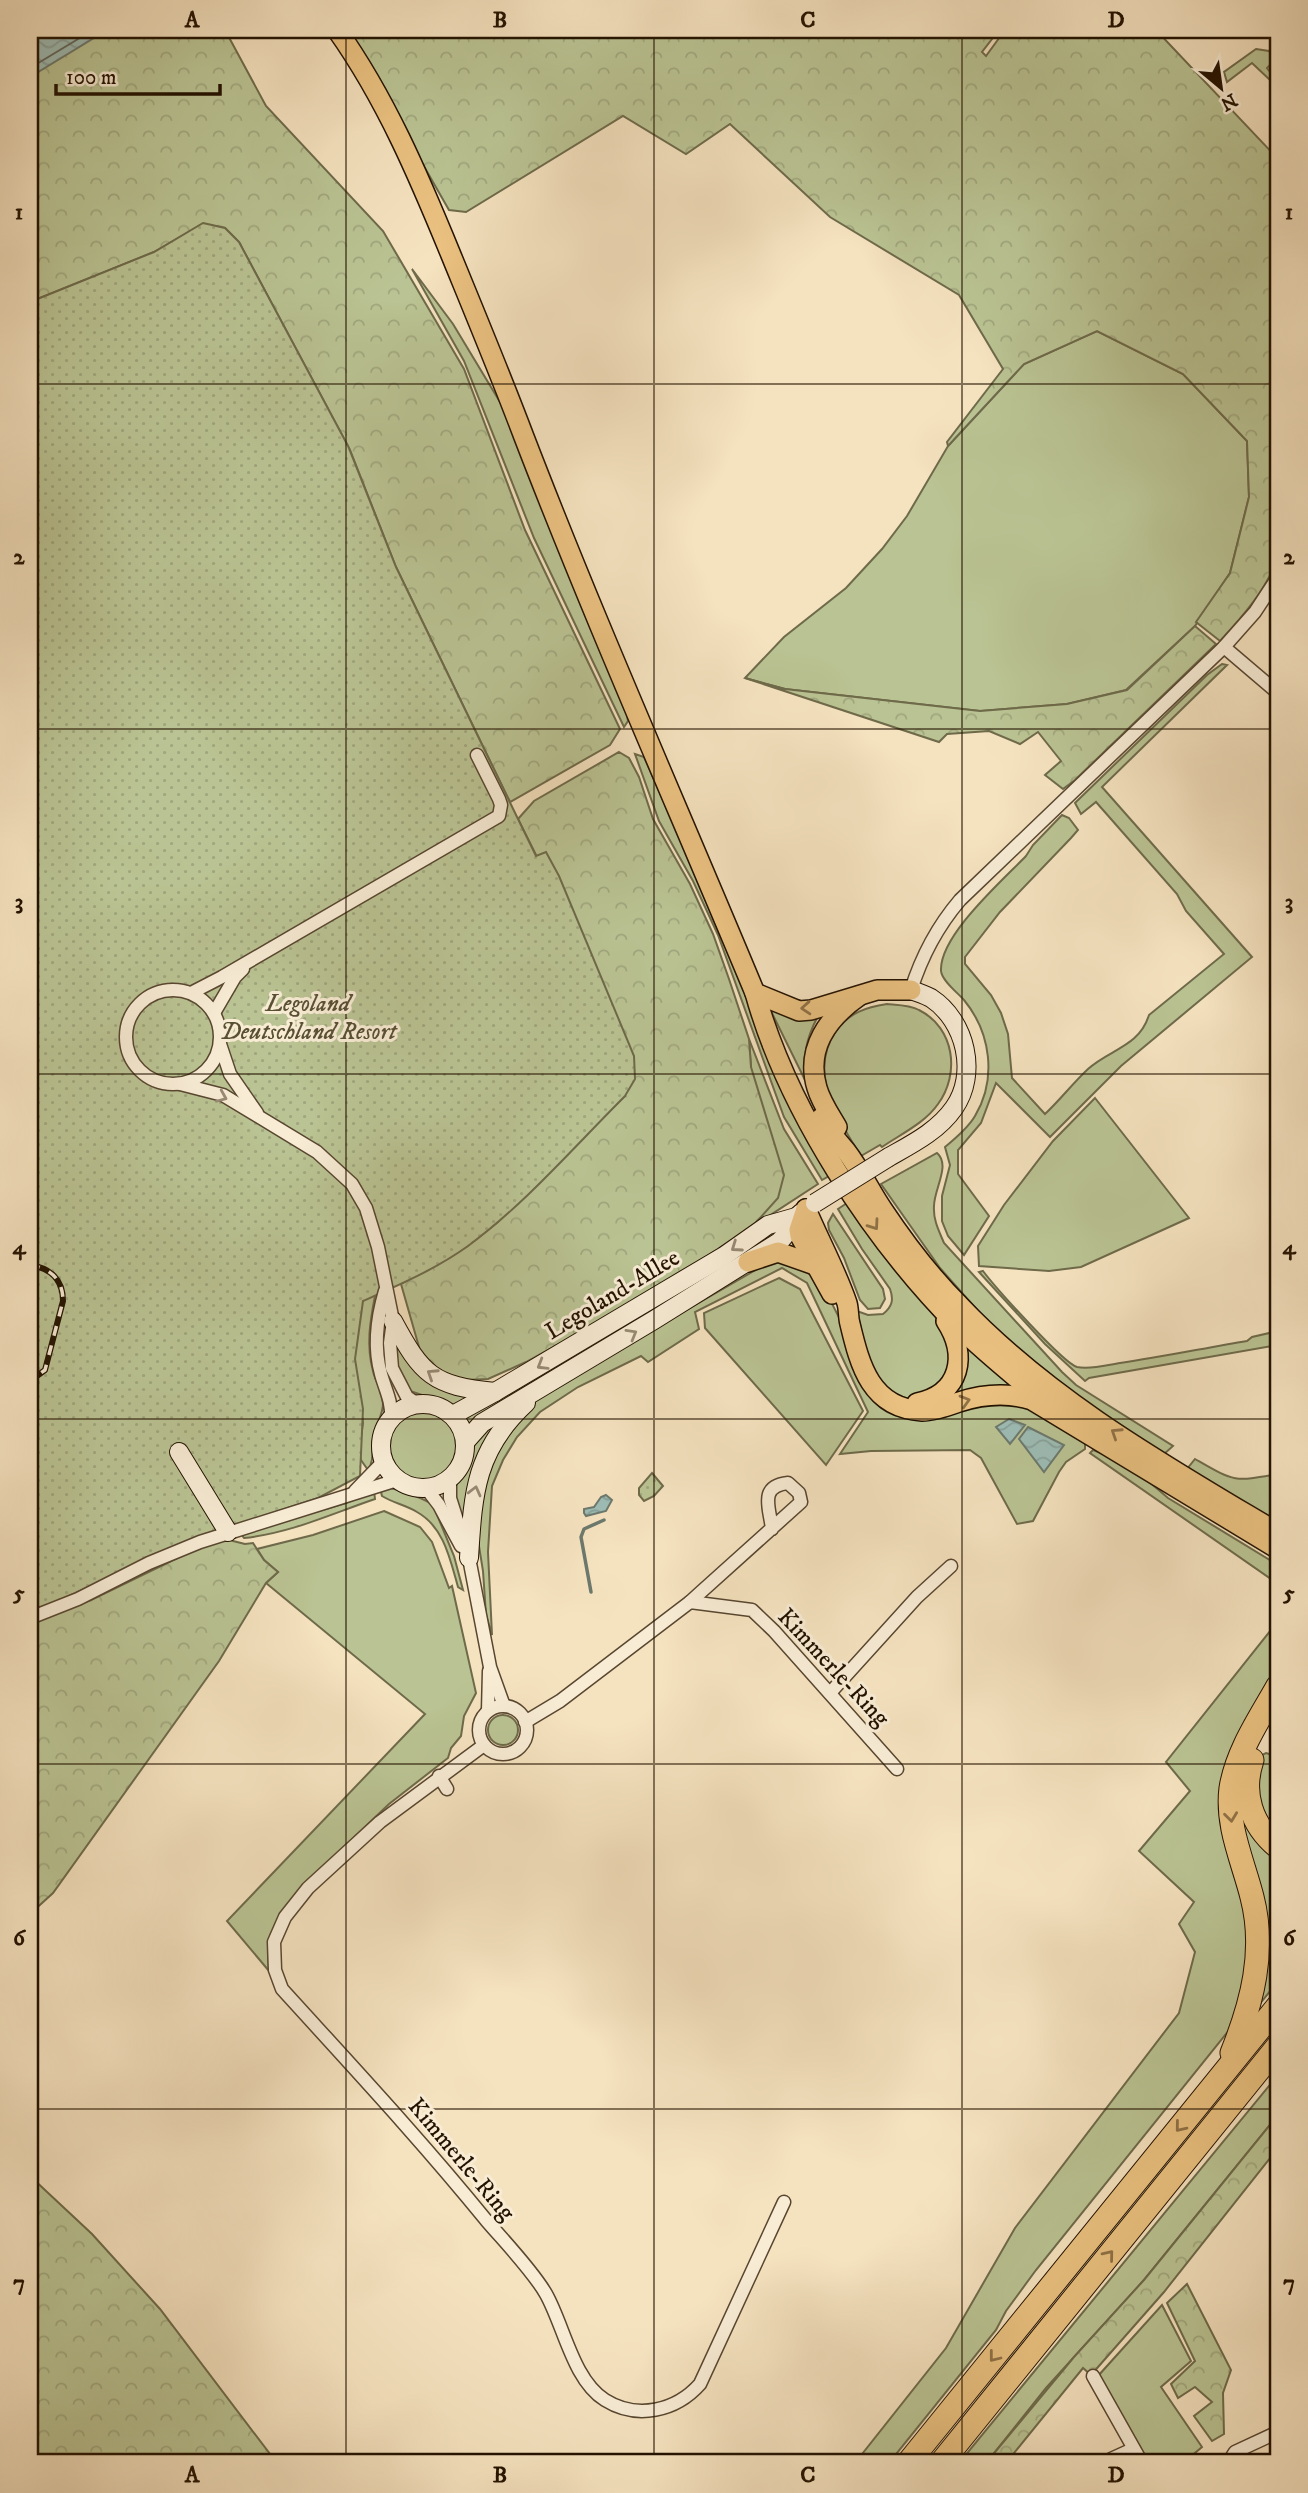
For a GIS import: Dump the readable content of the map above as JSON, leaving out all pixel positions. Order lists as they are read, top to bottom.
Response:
{
  "streets": {
    "street": ["Legoland-Allee", "Kimmerle-Ring"]
  },
  "parks": ["Legoland Deutschland Resort"],
  "scale_bar": "100 m",
  "north": "bottom right",
  "grid": {
    "columns": [
      "A",
      "B",
      "C",
      "D"
    ],
    "rows": [
      "1",
      "2",
      "3",
      "4",
      "5",
      "6",
      "7"
    ]
  }
}
